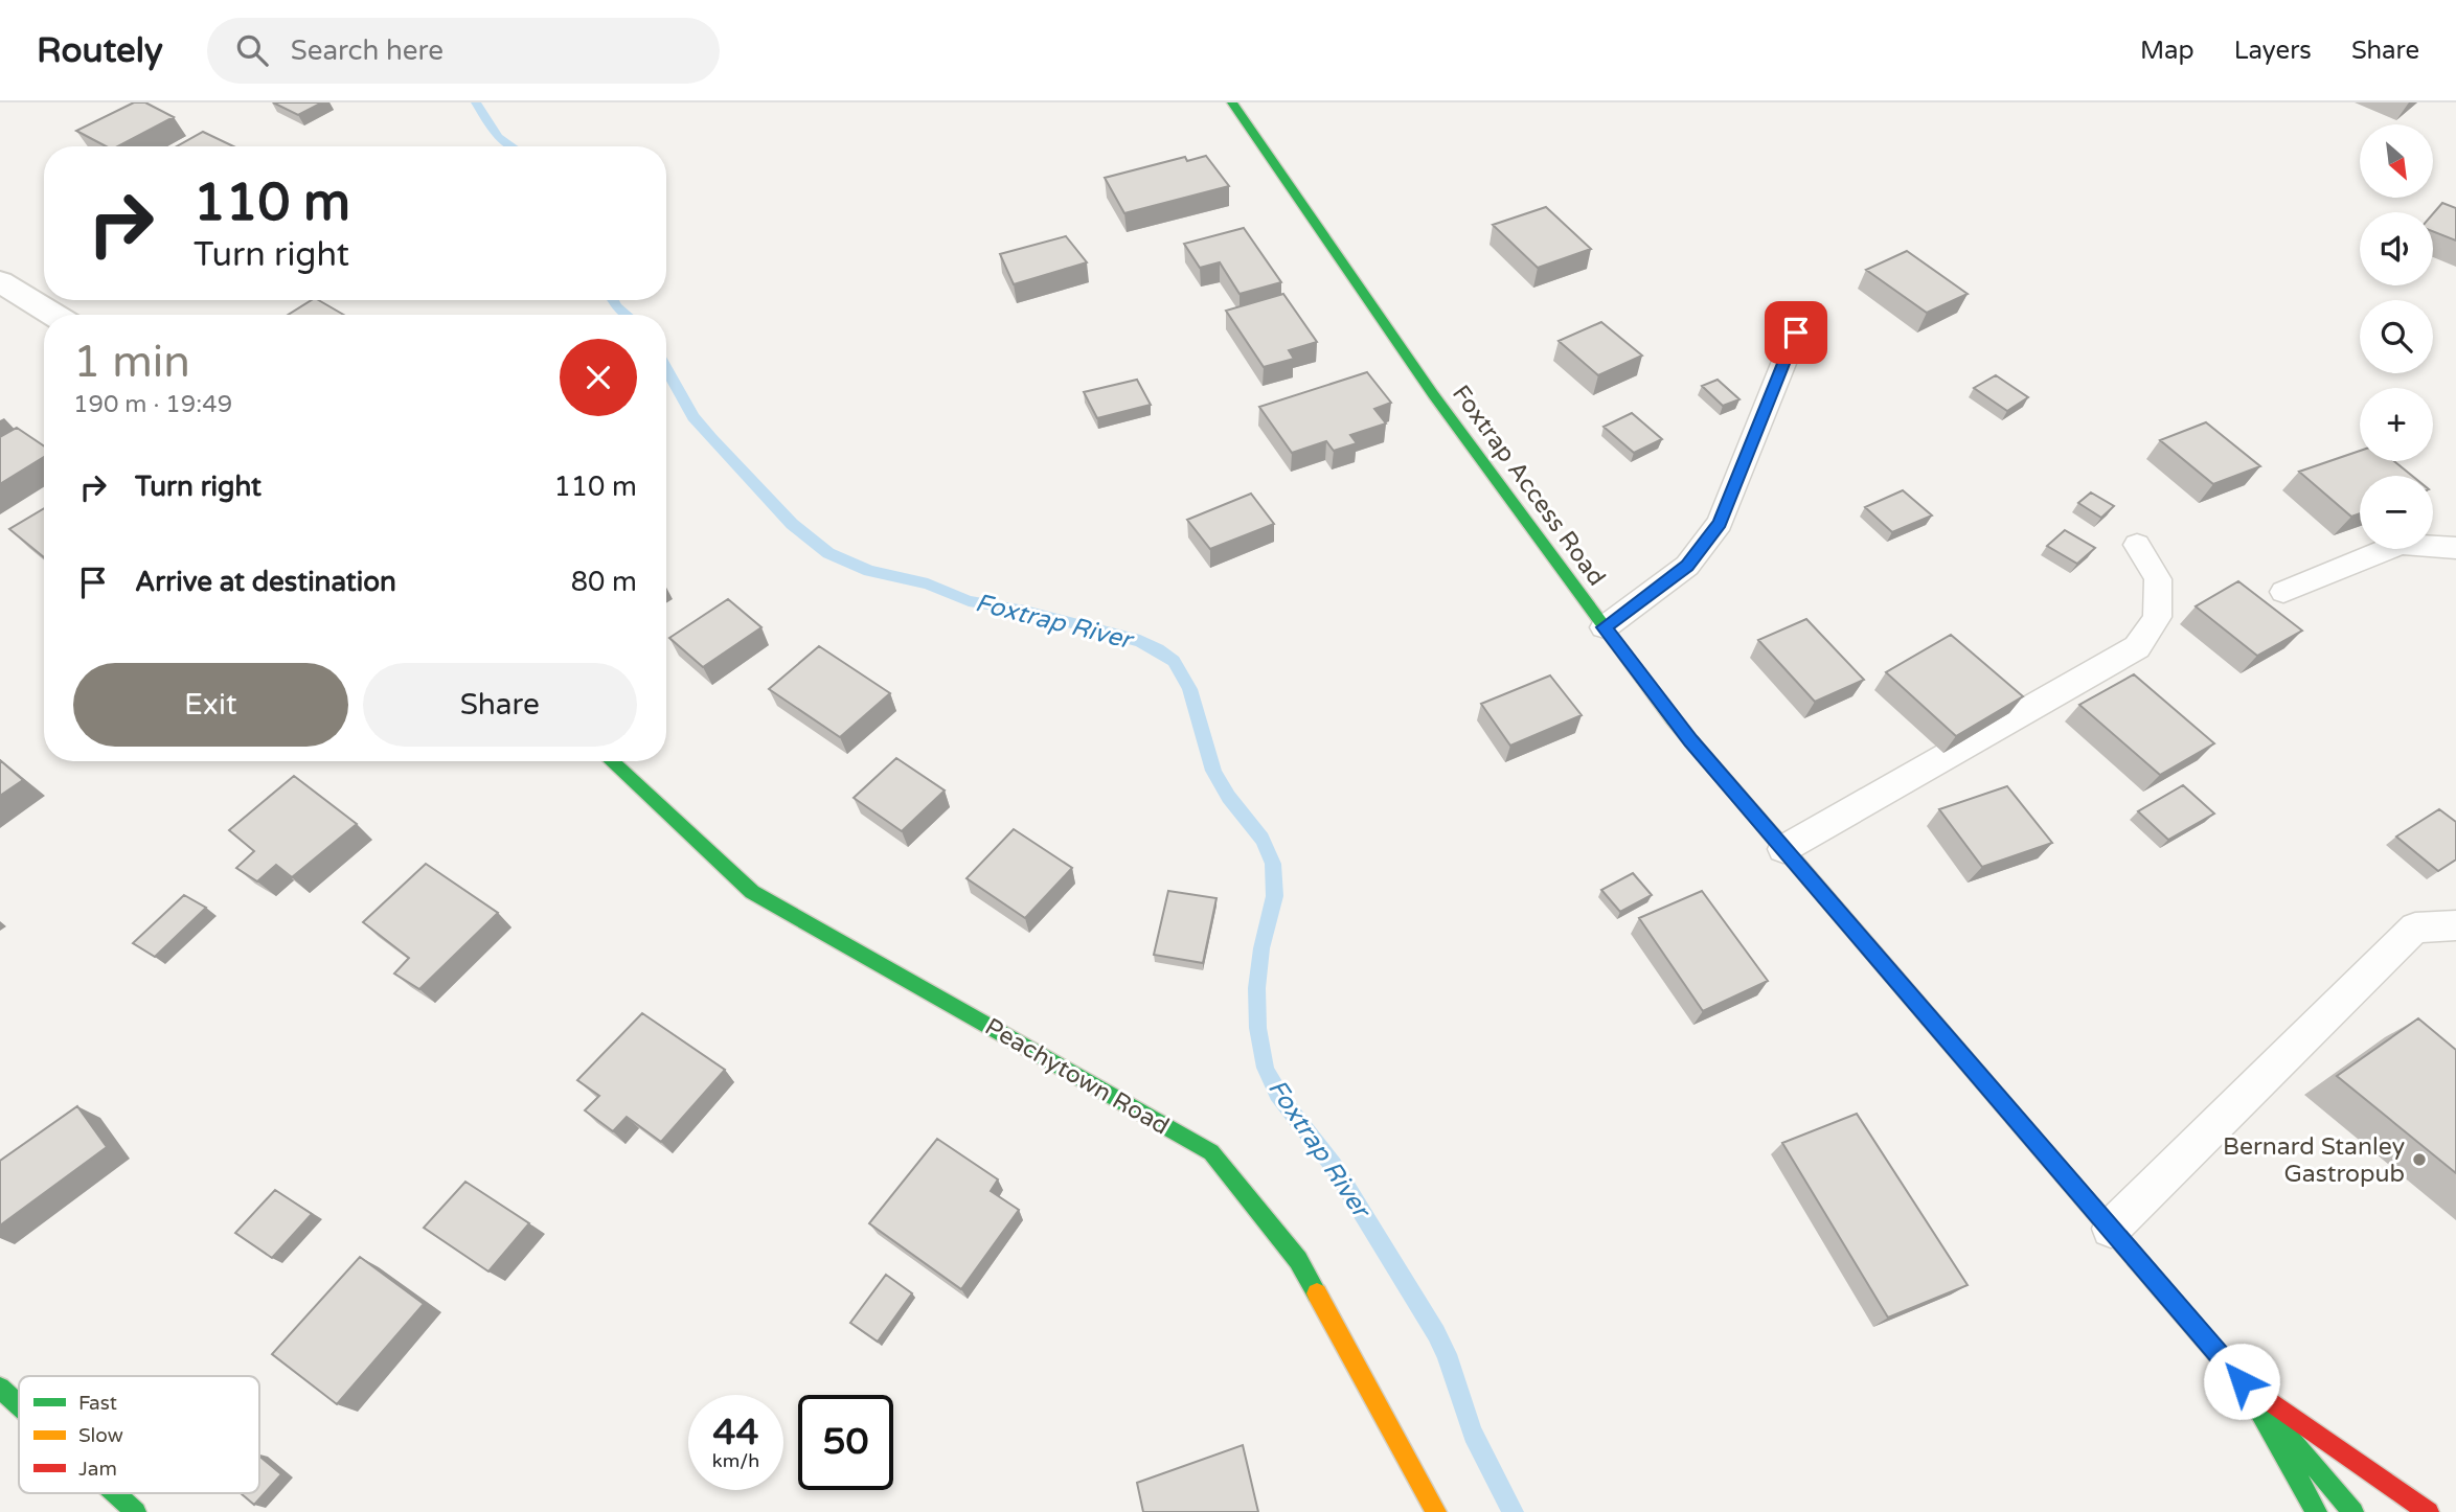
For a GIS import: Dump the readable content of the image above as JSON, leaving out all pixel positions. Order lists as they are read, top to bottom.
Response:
{
  "streets": {
    "main road": ["Foxtrap Access Road", "Peachytown Road"]
  },
  "water": ["Foxtrap River"],
  "places": ["Bernard Stanley Gastropub"],
  "legend": ["Fast", "Slow", "Jam"],
  "north": "bottom right",
  "page": {
    "header": "Routely",
    "search": "Search here",
    "nav": ["Map", "Layers", "Share"],
    "map_buttons": ["+", "−"],
    "turn": ["110 m", "Turn right"],
    "heading": ["1 min", "190 m · 19:49"],
    "list": [
      {
        "name": "Turn right",
        "value": "110 m"
      },
      {
        "name": "Arrive at destination",
        "value": "80 m"
      }
    ],
    "buttons": ["Exit", "Share"],
    "speed": "44 km/h",
    "limit": "50"
  }
}
